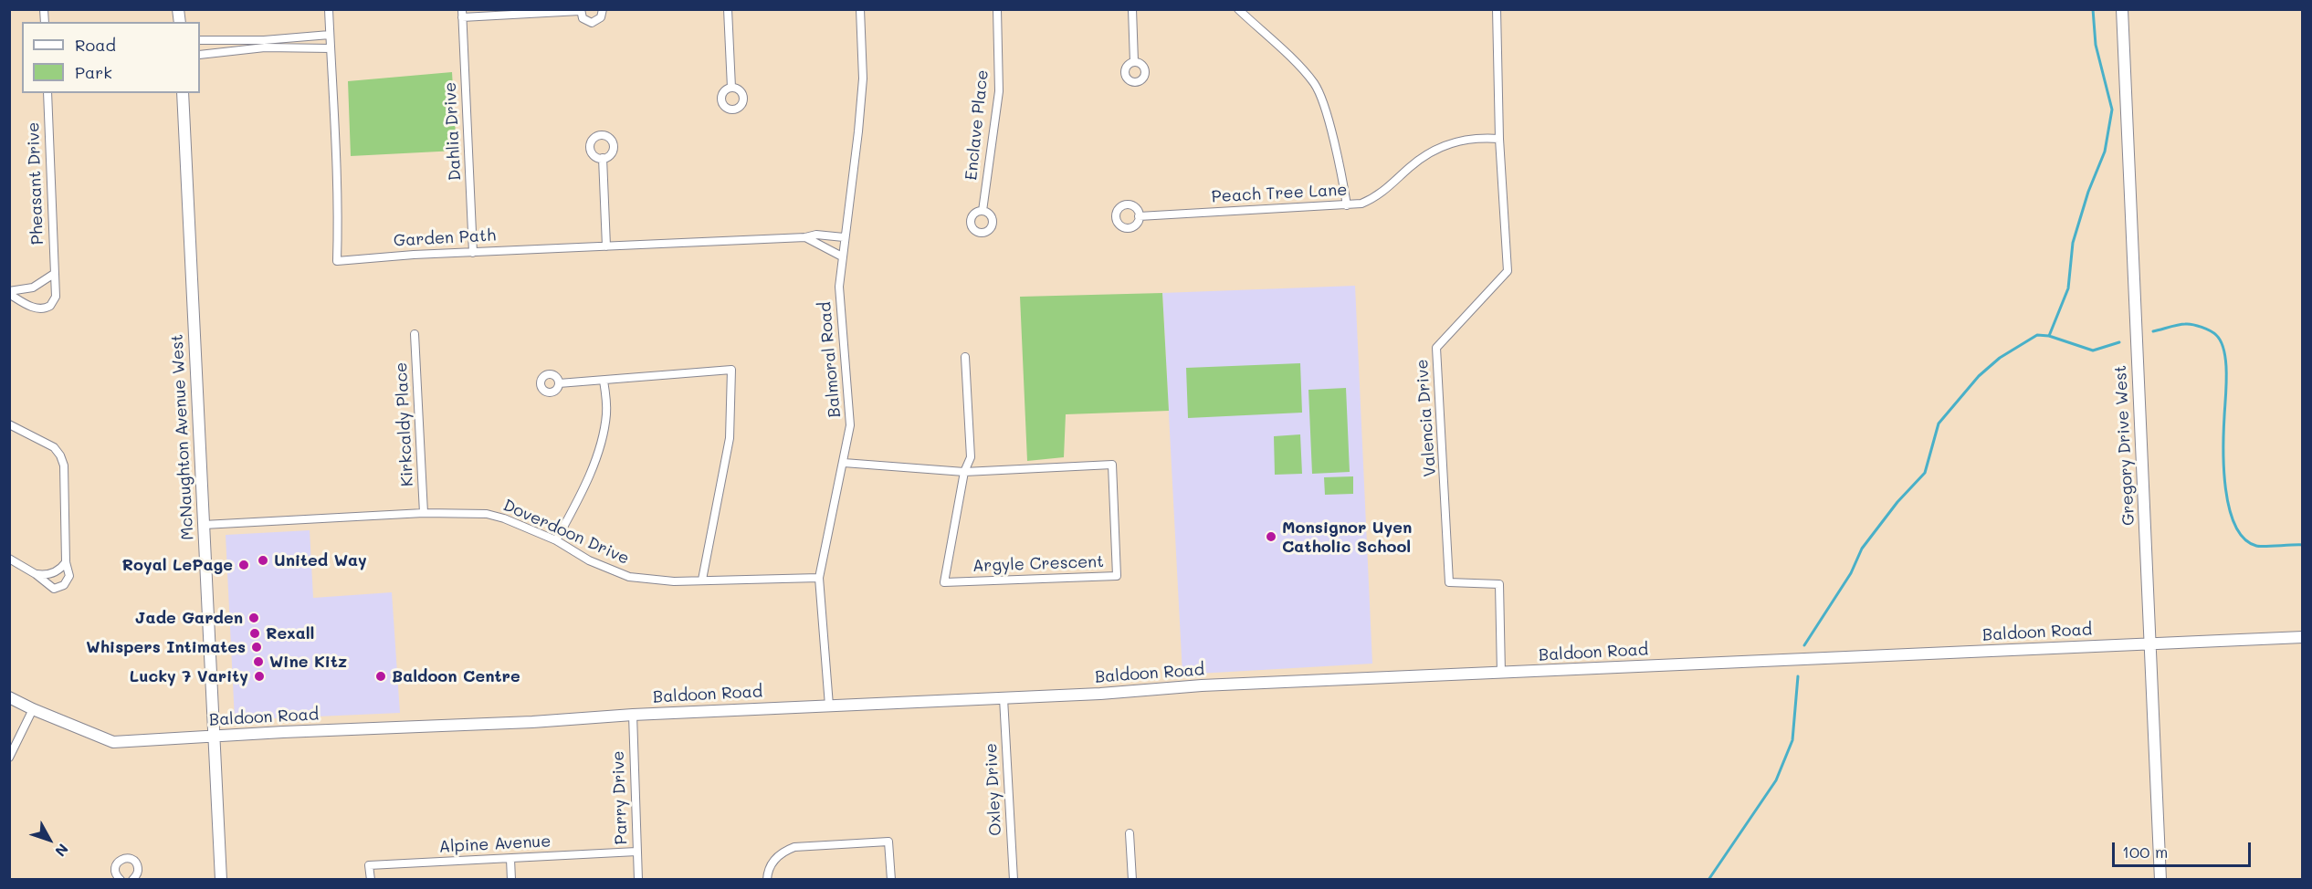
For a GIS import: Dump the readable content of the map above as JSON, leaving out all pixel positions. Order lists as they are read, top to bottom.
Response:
{
  "streets": {
    "street": [
      "Enclave Place",
      "Dahlia Drive",
      "Pheasant Drive",
      "Peach Tree Lane",
      "Garden Path",
      "Balmoral Road",
      "Valencia Drive",
      "Kirkcaldy Place",
      "McNaughton Avenue West",
      "Gregory Drive West",
      "Doverdoon Drive",
      "Argyle Crescent",
      "Baldoon Road",
      "Oxley Drive",
      "Parry Drive",
      "Alpine Avenue"
    ]
  },
  "crossings": [
    ["Dahlia Drive", "Garden Path"],
    ["Peach Tree Lane", "Valencia Drive"],
    ["Garden Path", "Balmoral Road"],
    ["Balmoral Road", "Doverdoon Drive"],
    ["Balmoral Road", "Argyle Crescent"],
    ["Balmoral Road", "Baldoon Road"],
    ["Valencia Drive", "Baldoon Road"],
    ["Kirkcaldy Place", "Doverdoon Drive"],
    ["McNaughton Avenue West", "Doverdoon Drive"],
    ["McNaughton Avenue West", "Baldoon Road"],
    ["Gregory Drive West", "Baldoon Road"],
    ["Baldoon Road", "Oxley Drive"],
    ["Baldoon Road", "Parry Drive"],
    ["Parry Drive", "Alpine Avenue"]
  ],
  "places": [
    "Monsignor Uyen Catholic School",
    "United Way",
    "Royal LePage",
    "Jade Garden",
    "Rexall",
    "Whispers Intimates",
    "Wine Kitz",
    "Lucky 7 Varity",
    "Baldoon Centre"
  ],
  "legend": ["Road", "Park"],
  "scale_bar": "100 m",
  "north": "bottom right"
}
